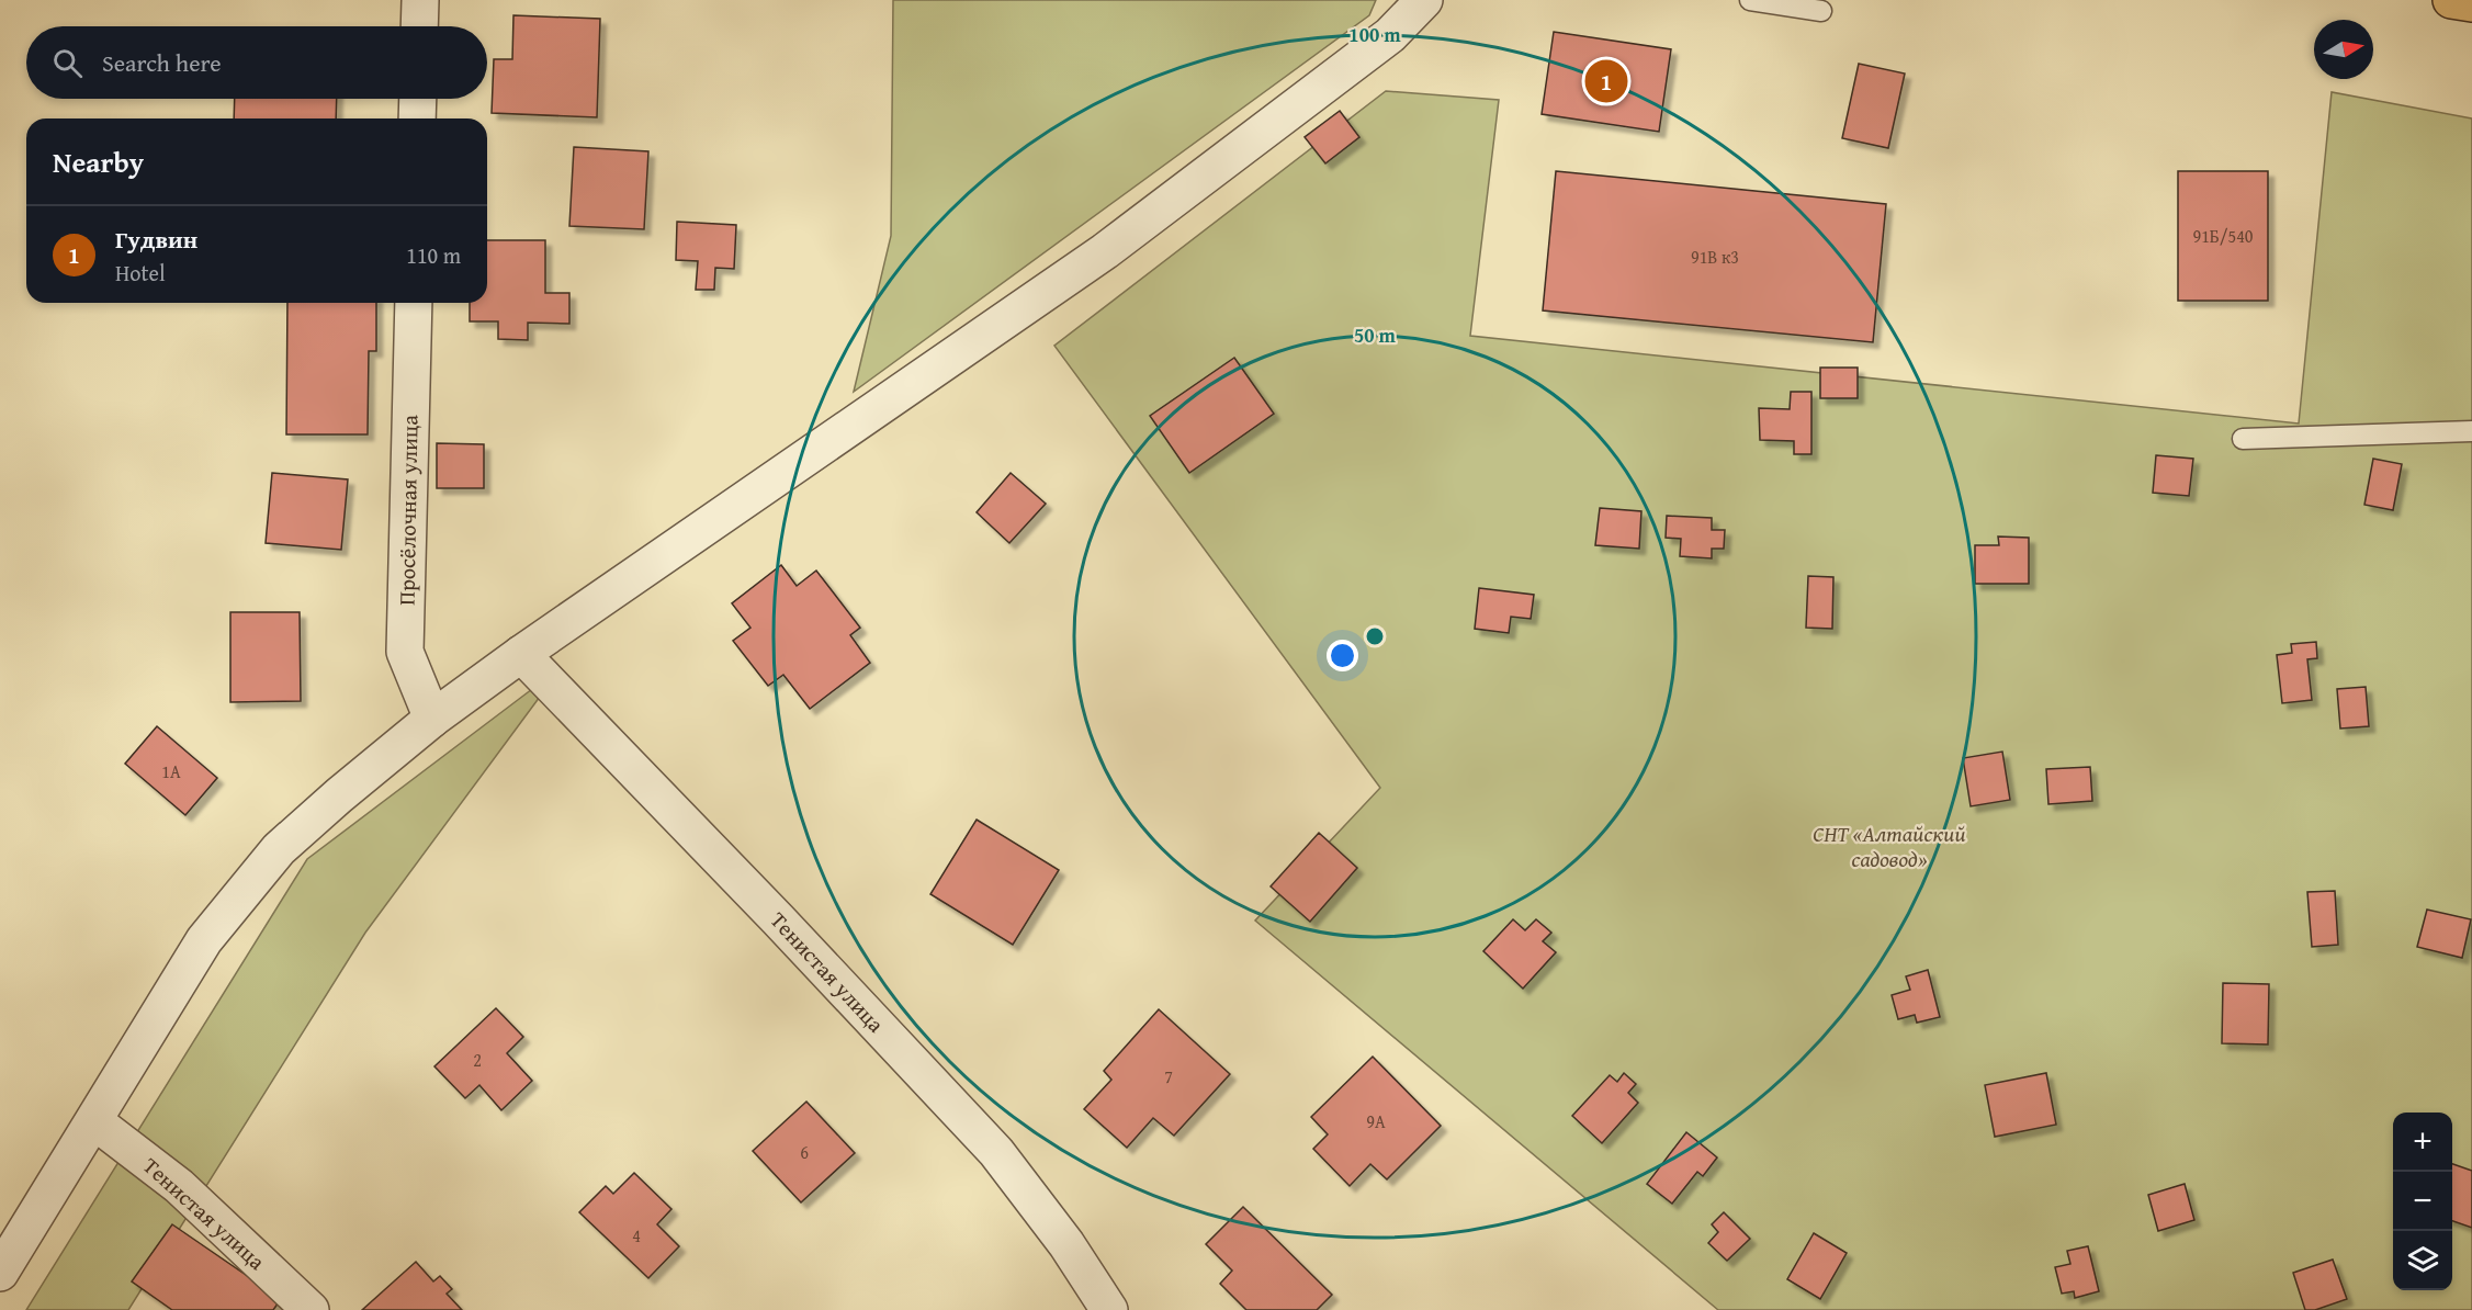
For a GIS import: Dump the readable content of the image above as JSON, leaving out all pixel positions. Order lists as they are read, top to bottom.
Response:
{
  "streets": {
    "street": ["Просёлочная улица", "Тенистая улица"]
  },
  "parks": ["СНТ «Алтайский садовод»"],
  "house_numbers": [
    "91Б/540",
    "91В к3",
    "1А",
    "2",
    "7",
    "9А",
    "6",
    "4"
  ],
  "north": "right",
  "page": {
    "search": "Search here",
    "pins": "1",
    "heading": "Nearby",
    "list": [
      {
        "mark": "1",
        "name": "Гудвин",
        "note": "Hotel",
        "value": "110 m"
      }
    ],
    "map_buttons": ["+", "−"]
  },
  "rings": ["100 m", "50 m"]
}
